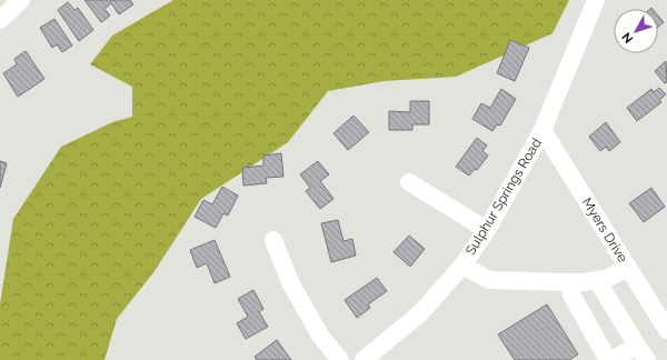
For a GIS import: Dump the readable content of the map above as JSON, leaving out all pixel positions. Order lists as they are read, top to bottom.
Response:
{
  "streets": {
    "street": ["Sulphur Springs Road", "Myers Drive"]
  },
  "crossings": [
    ["Sulphur Springs Road", "Myers Drive"]
  ],
  "north": "bottom left"
}
